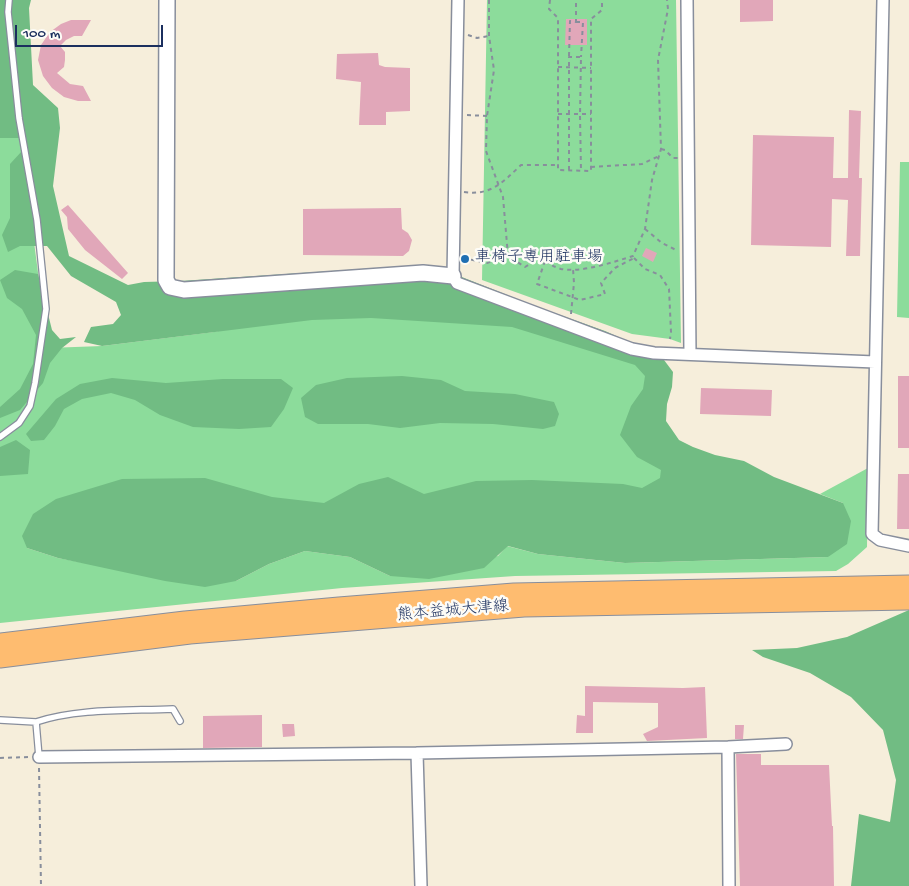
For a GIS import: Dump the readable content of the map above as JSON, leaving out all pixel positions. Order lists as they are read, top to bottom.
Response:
{
  "streets": {
    "main road": ["熊本益城大津線"]
  },
  "places": ["車椅子専用駐車場"],
  "scale_bar": "100 m"
}
